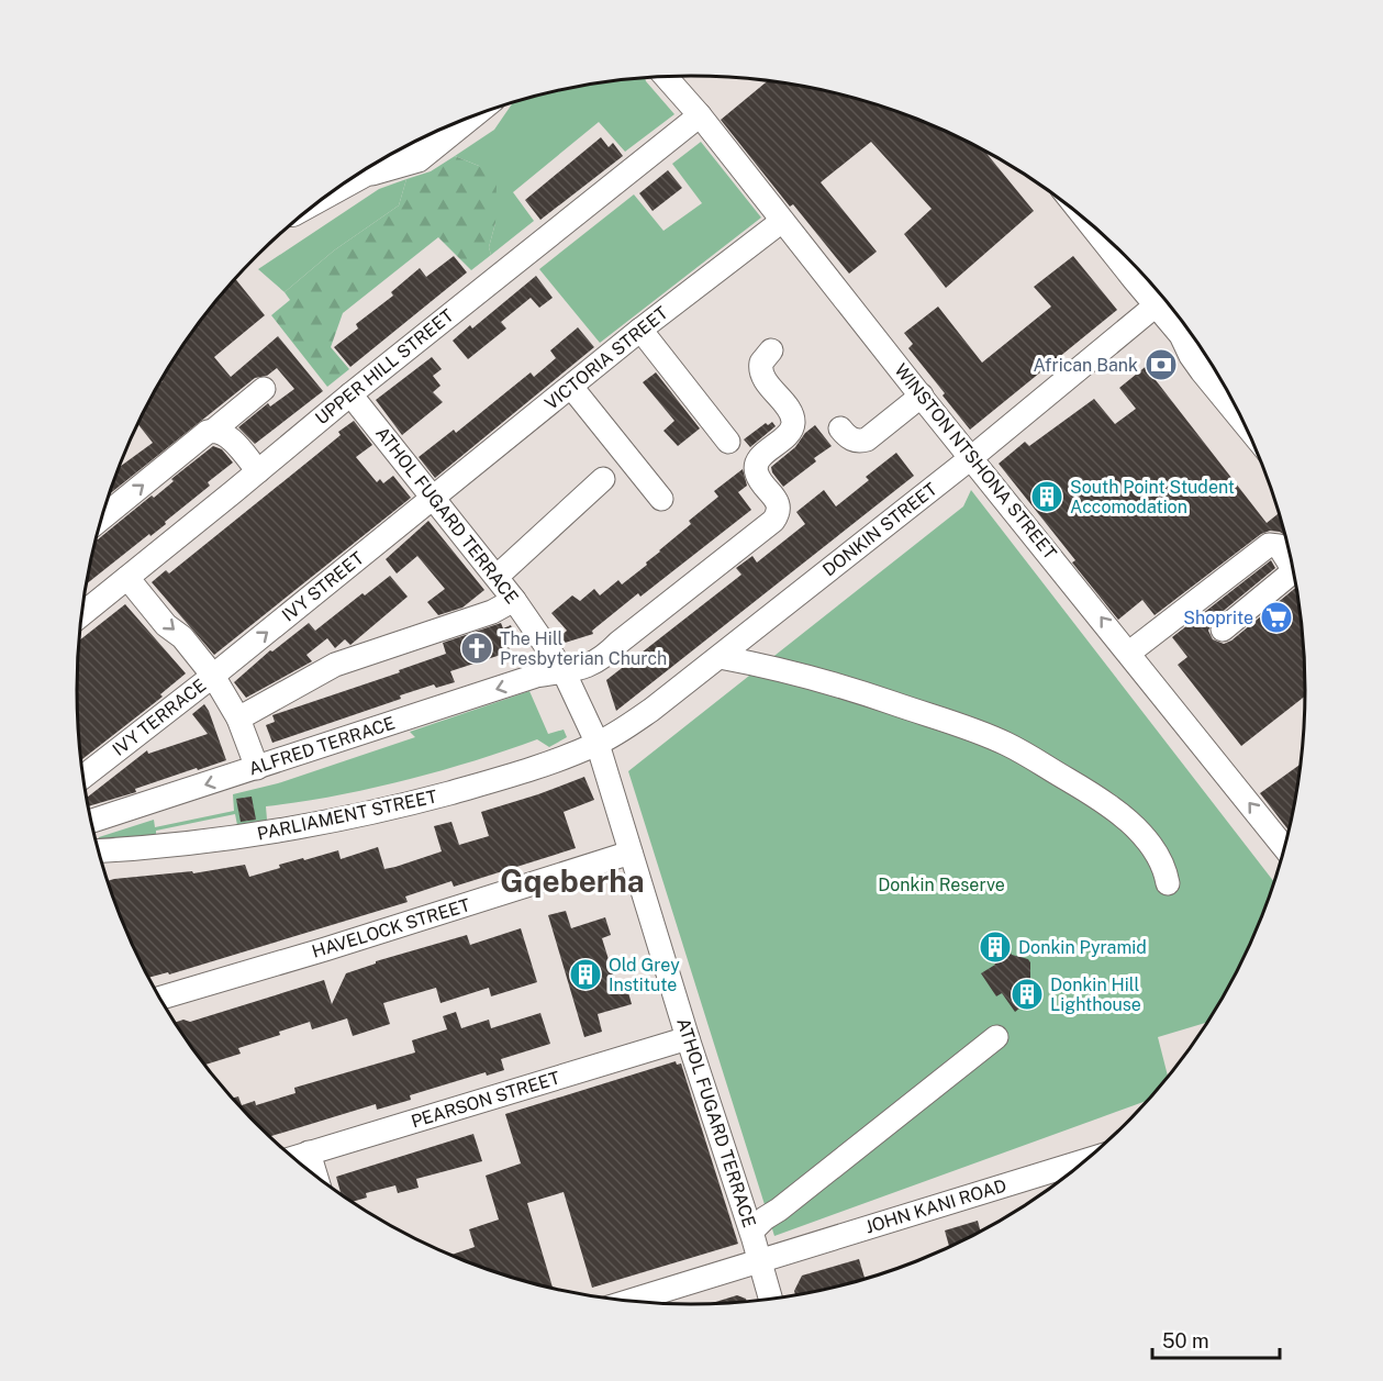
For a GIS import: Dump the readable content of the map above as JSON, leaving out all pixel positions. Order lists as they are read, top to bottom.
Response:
{
  "streets": {
    "street": [
      "VICTORIA STREET",
      "UPPER HILL STREET",
      "WINSTON NTSHONA STREET",
      "ATHOL FUGARD TERRACE",
      "DONKIN STREET",
      "IVY STREET",
      "IVY TERRACE",
      "ALFRED TERRACE",
      "PARLIAMENT STREET",
      "HAVELOCK STREET",
      "PEARSON STREET",
      "JOHN KANI ROAD"
    ]
  },
  "crossings": [
    ["VICTORIA STREET", "WINSTON NTSHONA STREET"],
    ["VICTORIA STREET", "ATHOL FUGARD TERRACE"],
    ["VICTORIA STREET", "IVY STREET"],
    ["UPPER HILL STREET", "WINSTON NTSHONA STREET"],
    ["UPPER HILL STREET", "ATHOL FUGARD TERRACE"],
    ["WINSTON NTSHONA STREET", "DONKIN STREET"],
    ["ATHOL FUGARD TERRACE", "DONKIN STREET"],
    ["ATHOL FUGARD TERRACE", "IVY STREET"],
    ["ATHOL FUGARD TERRACE", "ALFRED TERRACE"],
    ["ATHOL FUGARD TERRACE", "PARLIAMENT STREET"],
    ["ATHOL FUGARD TERRACE", "HAVELOCK STREET"],
    ["ATHOL FUGARD TERRACE", "PEARSON STREET"],
    ["ATHOL FUGARD TERRACE", "JOHN KANI ROAD"],
    ["DONKIN STREET", "PARLIAMENT STREET"],
    ["IVY STREET", "IVY TERRACE"]
  ],
  "one_way": ["WINSTON NTSHONA STREET"],
  "districts": ["Gqeberha"],
  "parks": ["Donkin Reserve"],
  "places": {
    "bank": ["African Bank"],
    "building": [
      "South Point Student Accomodation",
      "Donkin Pyramid",
      "Old Grey Institute",
      "Donkin Hill Lighthouse"
    ],
    "supermarket": ["Shoprite"],
    "church": ["The Hill Presbyterian Church"]
  },
  "scale_bar": "50 m"
}
